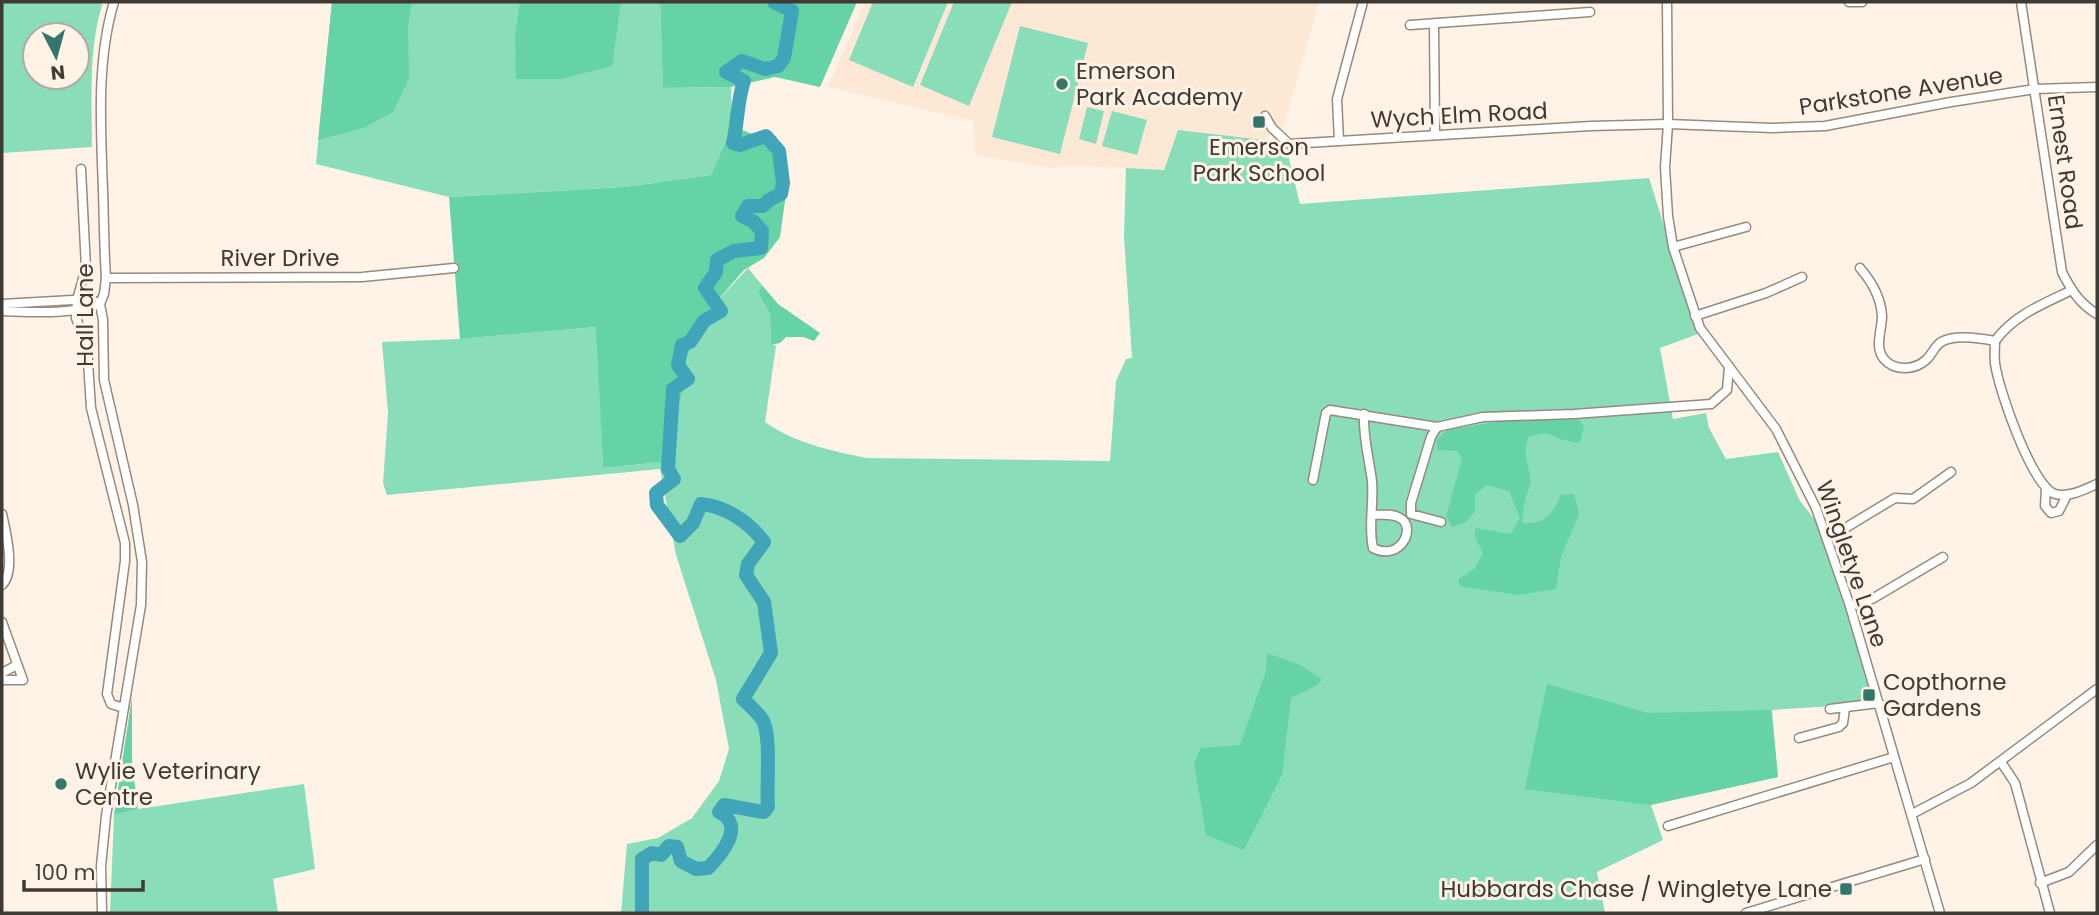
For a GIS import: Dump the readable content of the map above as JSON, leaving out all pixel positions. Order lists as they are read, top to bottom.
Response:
{
  "streets": {
    "street": [
      "Parkstone Avenue",
      "Wych Elm Road",
      "Ernest Road",
      "River Drive",
      "Hall Lane",
      "Wingletye Lane"
    ]
  },
  "crossings": [
    ["Parkstone Avenue", "Wych Elm Road"],
    ["Parkstone Avenue", "Ernest Road"],
    ["Parkstone Avenue", "Wingletye Lane"],
    ["Wych Elm Road", "Wingletye Lane"],
    ["River Drive", "Hall Lane"]
  ],
  "places": {
    "other": ["Emerson Park Academy", "Wylie Veterinary Centre"],
    "transit": ["Emerson Park School", "Copthorne Gardens", "Hubbards Chase / Wingletye Lane"]
  },
  "scale_bar": "100 m",
  "north": "bottom"
}
